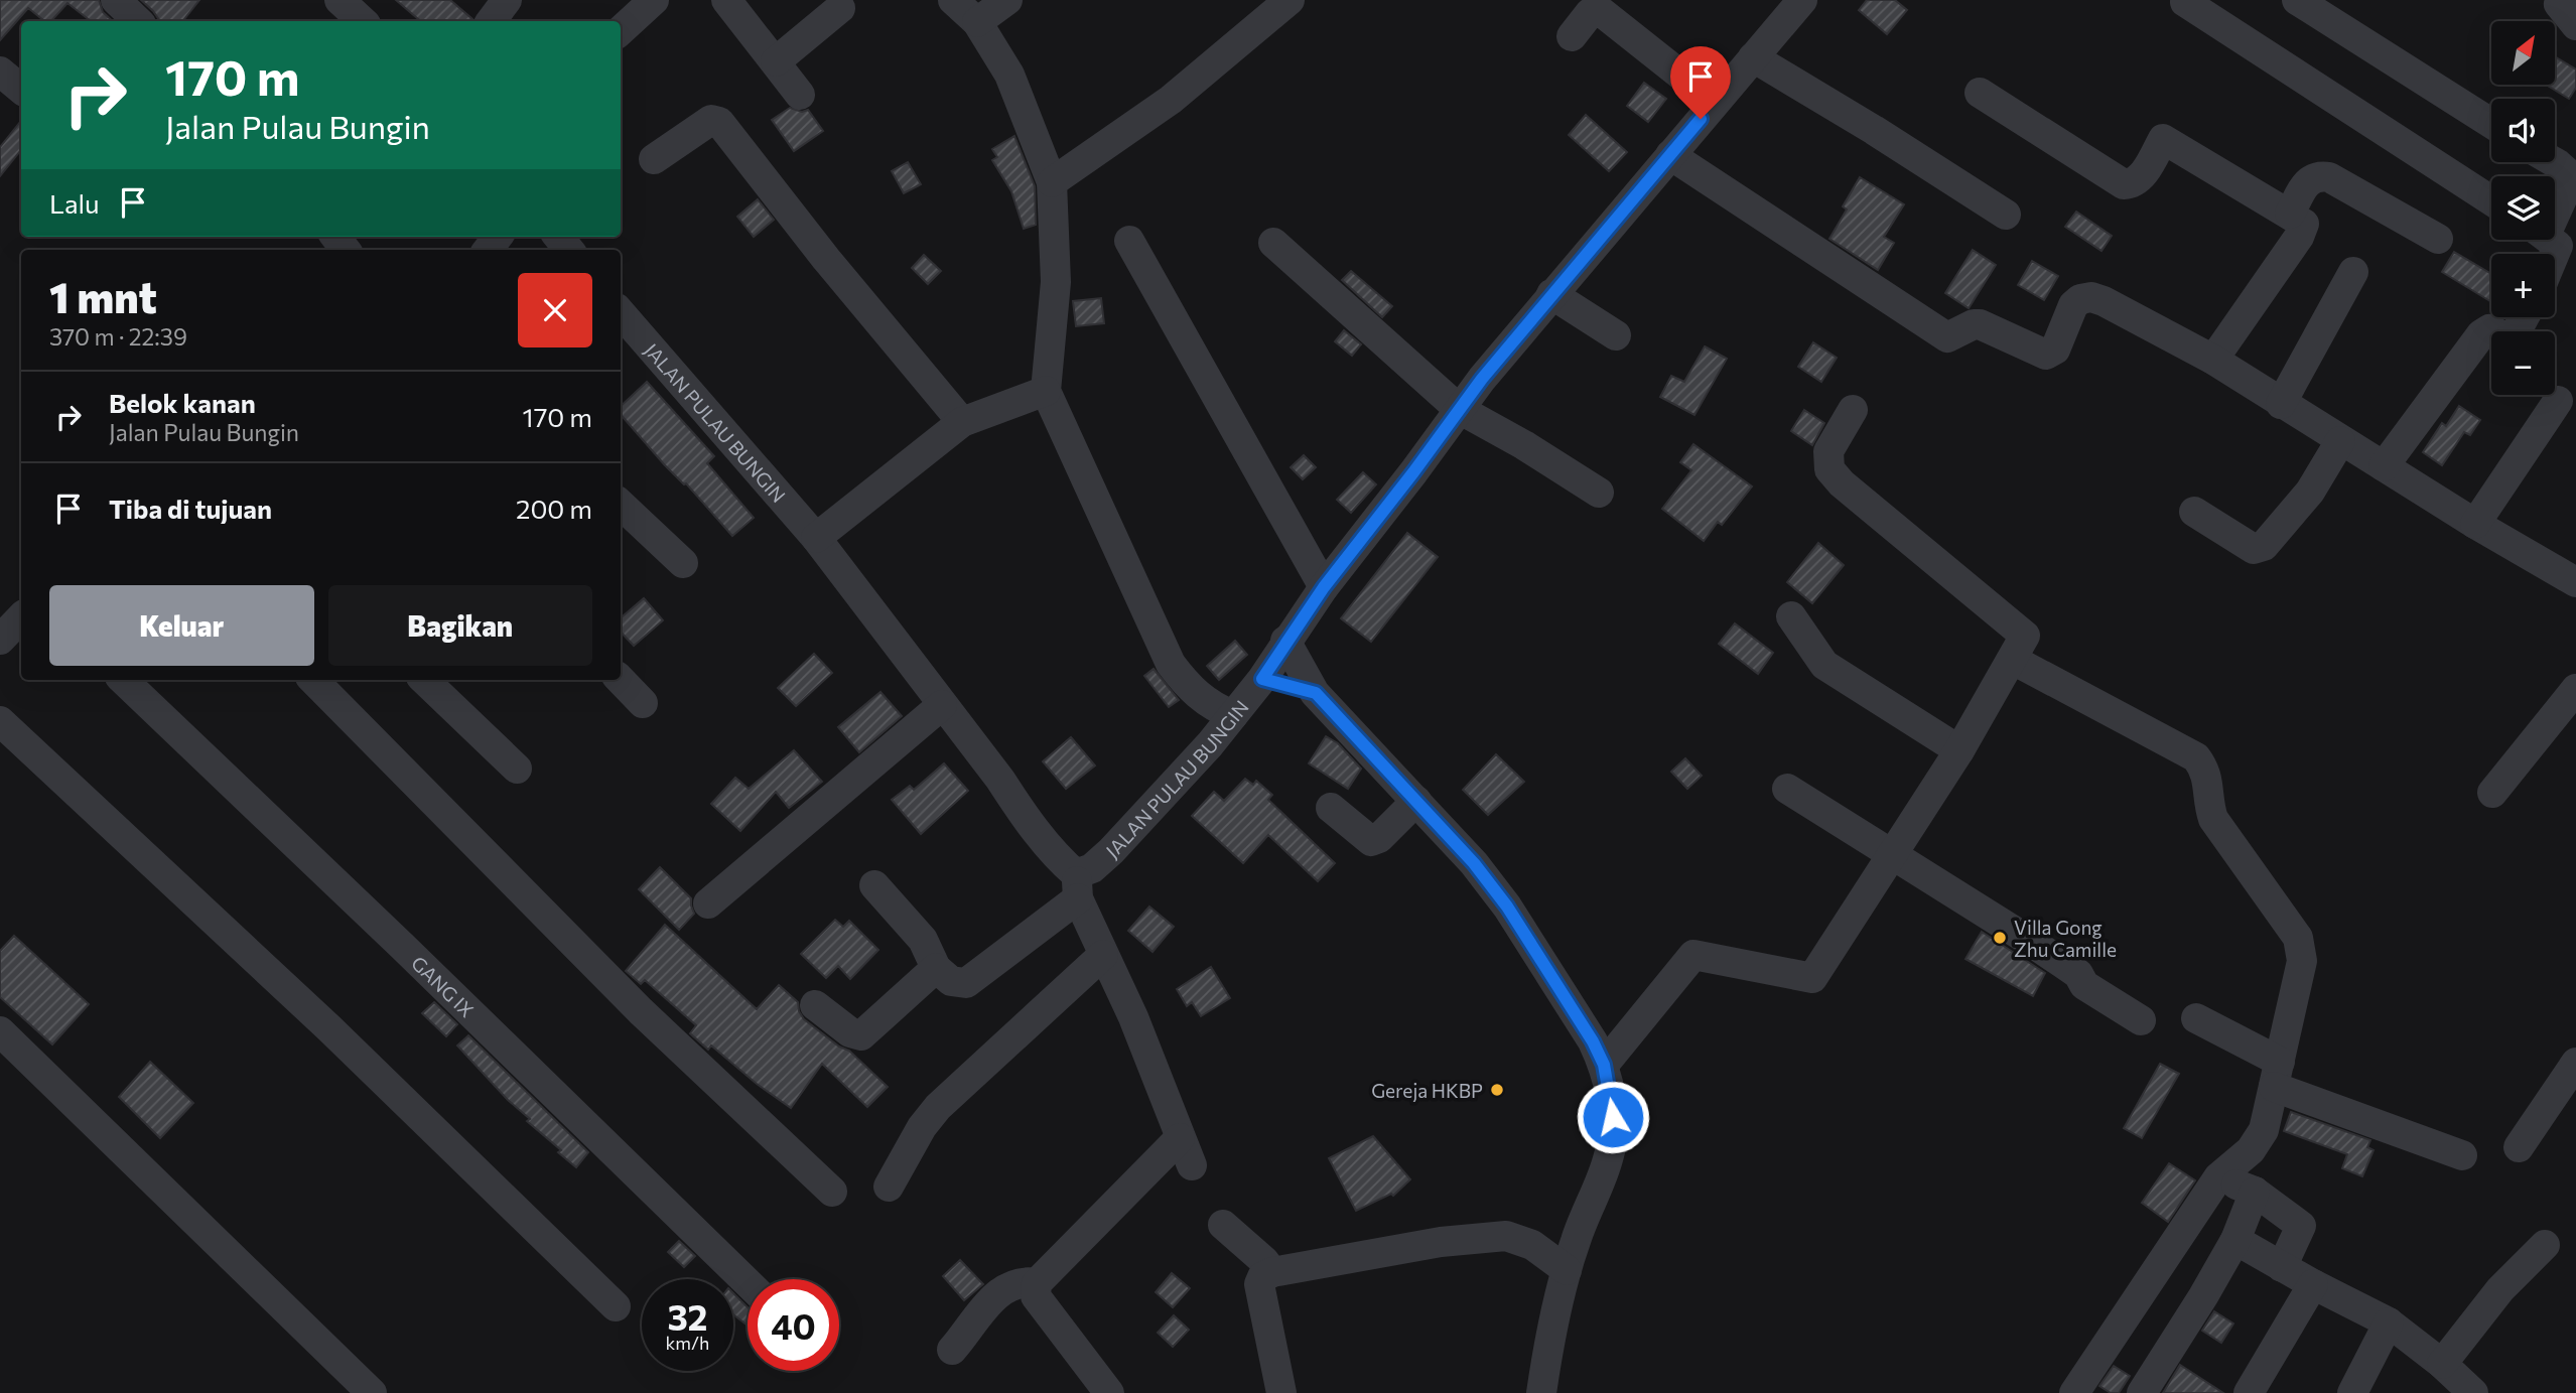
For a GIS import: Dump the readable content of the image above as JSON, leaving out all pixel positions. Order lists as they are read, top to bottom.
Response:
{
  "streets": {
    "street": ["JALAN PULAU BUNGIN", "GANG IX"]
  },
  "places": ["Villa Gong Zhu Camille", "Gereja HKBP"],
  "north": "top right",
  "page": {
    "map_buttons": ["+", "−"],
    "turn": ["170 m", "Jalan Pulau Bungin"],
    "then": "Lalu",
    "heading": ["1 mnt", "370 m · 22:39"],
    "list": [
      {
        "name": "Belok kanan",
        "note": "Jalan Pulau Bungin",
        "value": "170 m"
      },
      {
        "name": "Tiba di tujuan",
        "value": "200 m"
      }
    ],
    "buttons": ["Keluar", "Bagikan"],
    "speed": "32 km/h",
    "limit": "40"
  }
}
